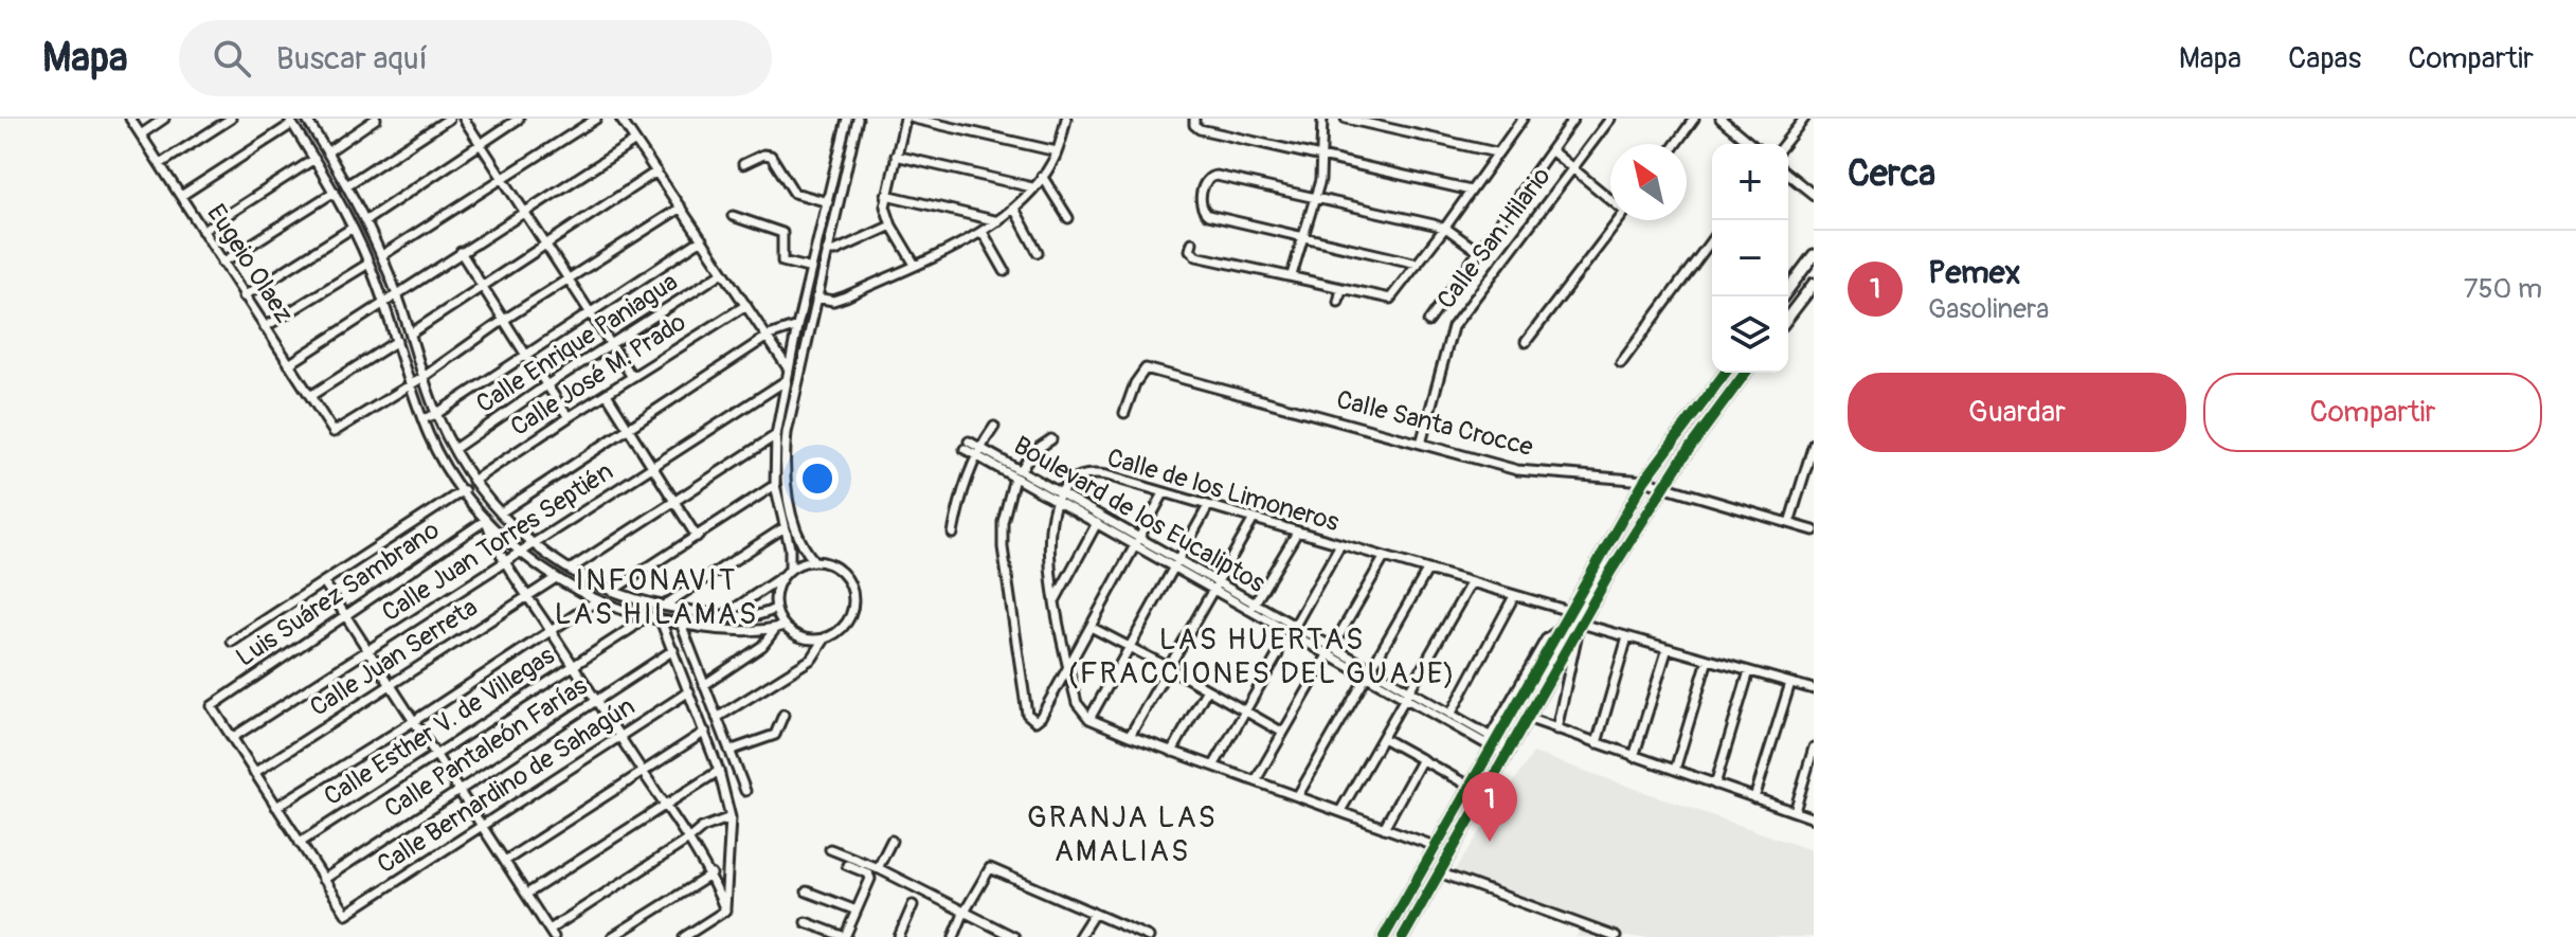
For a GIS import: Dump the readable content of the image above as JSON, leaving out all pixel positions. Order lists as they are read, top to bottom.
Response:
{
  "streets": {
    "street": [
      "Calle San Hilario",
      "Eugeio Olaez",
      "Calle Enrique Paniagua",
      "Calle José M. Prado",
      "Calle Santa Crocce",
      "Calle de los Limoneros",
      "Boulevard de los Eucaliptos",
      "Calle Juan Torres Septién",
      "Luis Suárez Sambrano",
      "Calle Juan Serreta",
      "Calle Esther V. de Villegas",
      "Calle Pantaleón Farías",
      "Calle Bernardino de Sahagún"
    ]
  },
  "crossings": [
    ["Calle San Hilario", "Calle Santa Crocce"],
    ["Calle de los Limoneros", "Boulevard de los Eucaliptos"],
    ["Calle Juan Torres Septién", "Luis Suárez Sambrano"],
    ["Calle Pantaleón Farías", "Calle Bernardino de Sahagún"]
  ],
  "districts": ["INFONAVIT LAS HILAMAS", "LAS HUERTAS (FRACCIONES DEL GUAJE)", "GRANJA LAS AMALIAS"],
  "north": "top left",
  "page": {
    "header": "Mapa",
    "search": "Buscar aquí",
    "nav": ["Mapa", "Capas", "Compartir"],
    "heading": "Cerca",
    "map_buttons": ["+", "−"],
    "list": [
      {
        "mark": "1",
        "name": "Pemex",
        "note": "Gasolinera",
        "value": "750 m"
      }
    ],
    "buttons": ["Guardar", "Compartir"],
    "pins": "1"
  }
}
